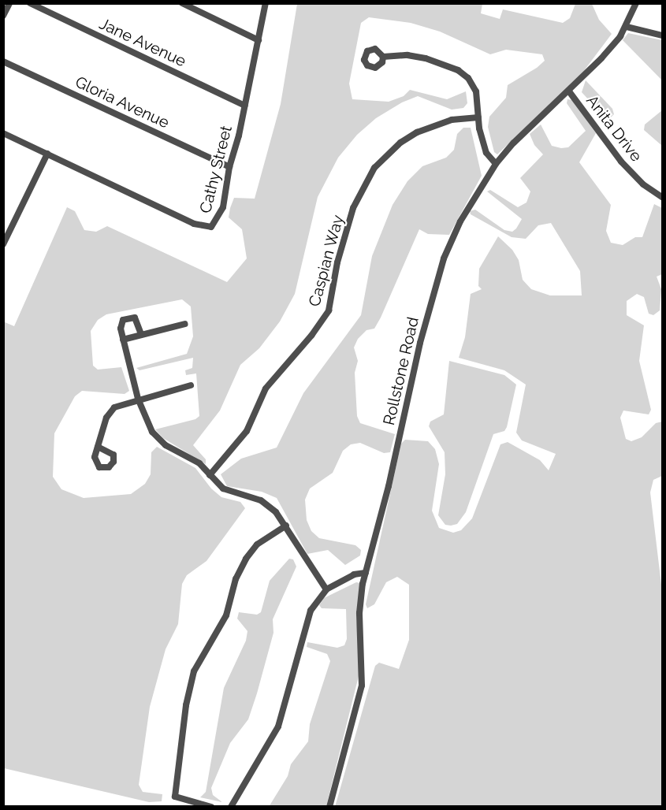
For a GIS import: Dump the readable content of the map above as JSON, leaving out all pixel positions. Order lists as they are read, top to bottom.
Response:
{
  "streets": {
    "street": [
      "Jane Avenue",
      "Gloria Avenue",
      "Anita Drive",
      "Cathy Street",
      "Caspian Way",
      "Rollstone Road"
    ]
  },
  "crossings": [
    ["Jane Avenue", "Cathy Street"],
    ["Gloria Avenue", "Cathy Street"],
    ["Anita Drive", "Rollstone Road"]
  ]
}
